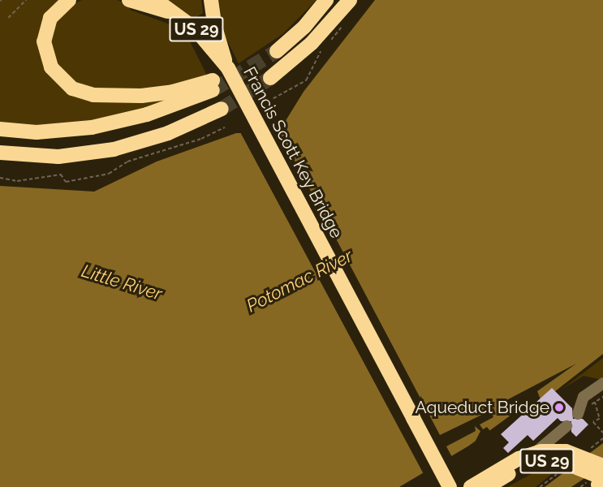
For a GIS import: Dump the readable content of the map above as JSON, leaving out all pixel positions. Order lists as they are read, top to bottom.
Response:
{
  "streets": {
    "highway": ["US 29", "Francis Scott Key Bridge"]
  },
  "crossings": [
    ["US 29", "Francis Scott Key Bridge"]
  ],
  "water": ["Potomac River", "Little River"],
  "places": ["Aqueduct Bridge"]
}
